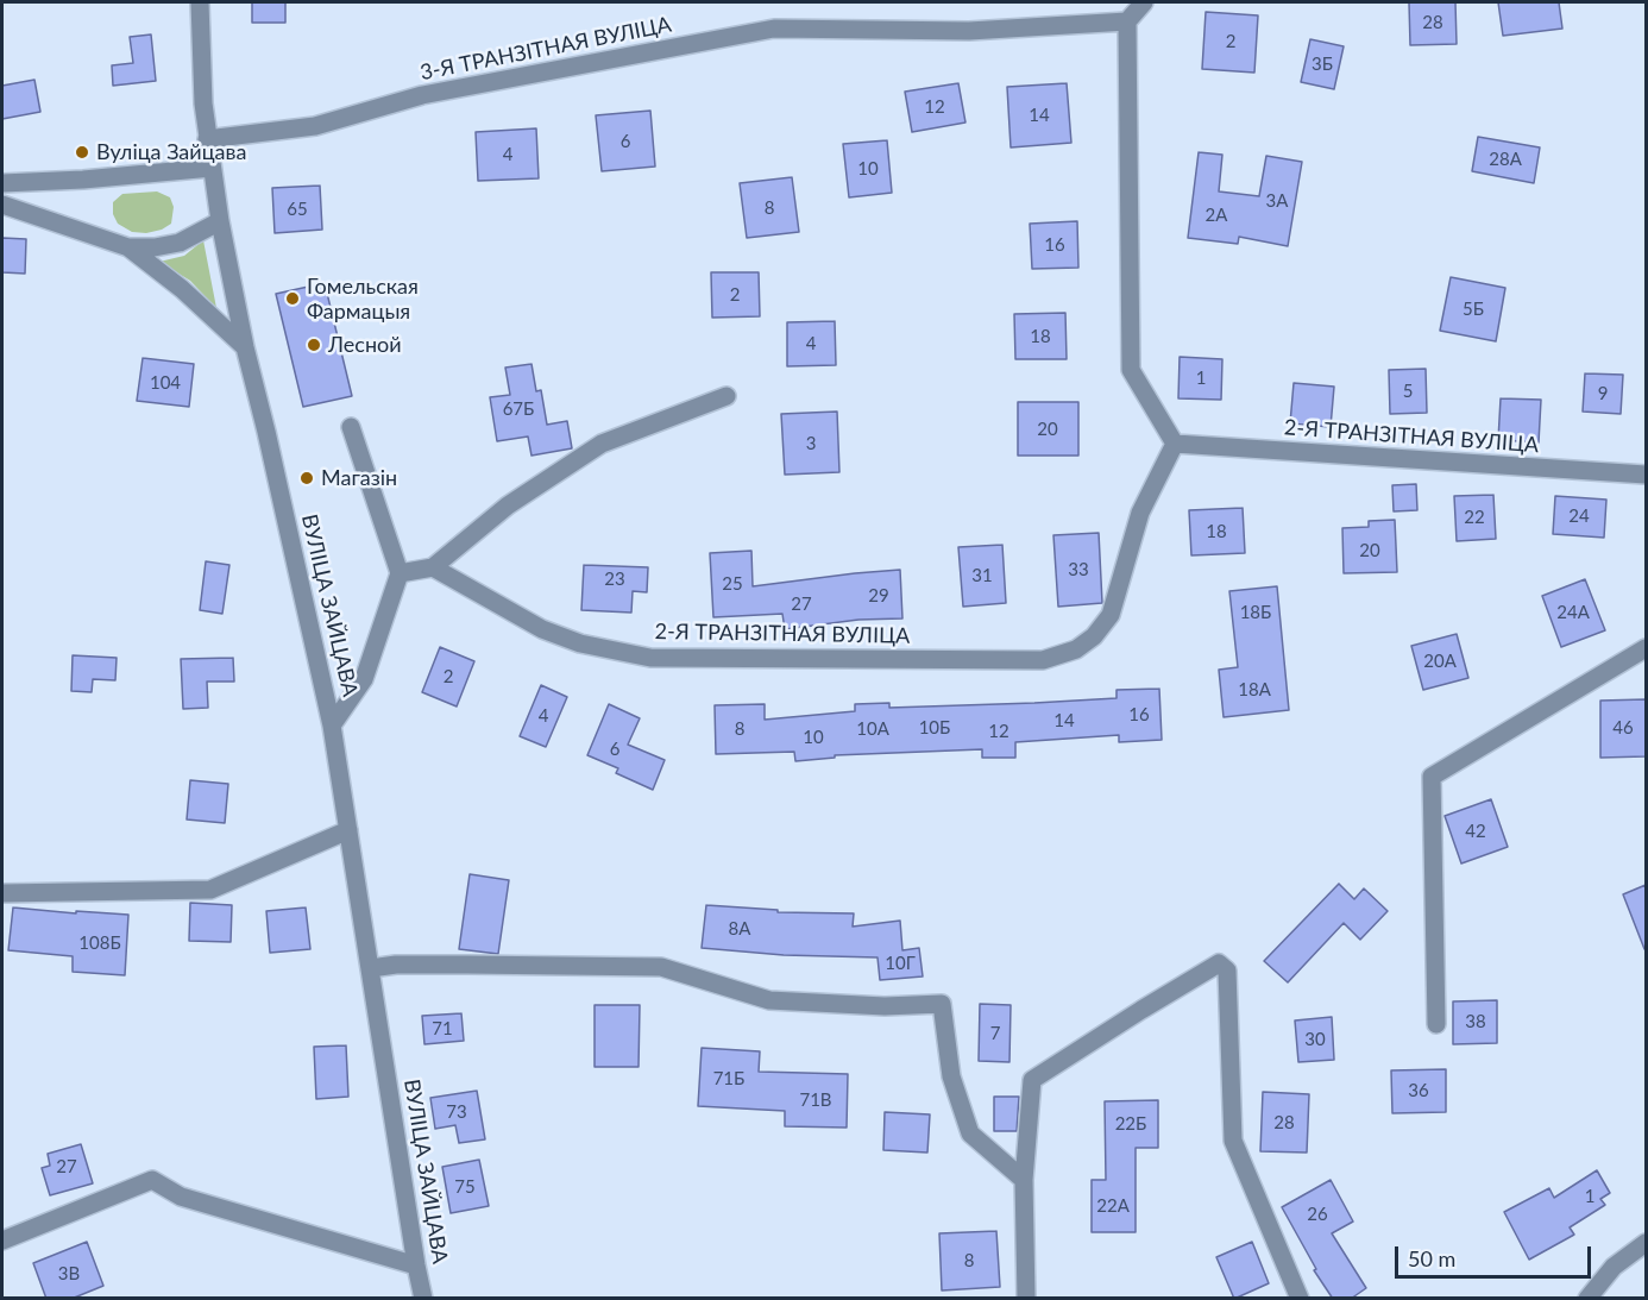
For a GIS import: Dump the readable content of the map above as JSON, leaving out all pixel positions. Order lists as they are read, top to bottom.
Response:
{
  "streets": {
    "street": ["3-Я ТРАНЗІТНАЯ ВУЛІЦА", "2-Я ТРАНЗІТНАЯ ВУЛІЦА", "ВУЛІЦА ЗАЙЦАВА"]
  },
  "crossings": [
    ["3-Я ТРАНЗІТНАЯ ВУЛІЦА", "ВУЛІЦА ЗАЙЦАВА"]
  ],
  "places": [
    "Вуліца Зайцава",
    "Гомельская Фармацыя",
    "Лесной",
    "Магазін"
  ],
  "house_numbers": [
    "28",
    "2",
    "3Б",
    "12",
    "14",
    "6",
    "4",
    "28А",
    "10",
    "3А",
    "8",
    "65",
    "2А",
    "16",
    "2",
    "5Б",
    "18",
    "4",
    "1",
    "104",
    "5",
    "9",
    "67Б",
    "20",
    "3",
    "24",
    "22",
    "18",
    "20",
    "33",
    "31",
    "23",
    "25",
    "29",
    "27",
    "18Б",
    "24А",
    "20А",
    "2",
    "18А",
    "16",
    "4",
    "14",
    "10Б",
    "46",
    "8",
    "10А",
    "12",
    "10",
    "6",
    "42",
    "8А",
    "108Б",
    "10Г",
    "38",
    "71",
    "7",
    "30",
    "71Б",
    "36",
    "71В",
    "73",
    "28",
    "22Б",
    "27",
    "75",
    "1",
    "22А",
    "26",
    "8",
    "3В"
  ],
  "scale_bar": "50 m"
}
